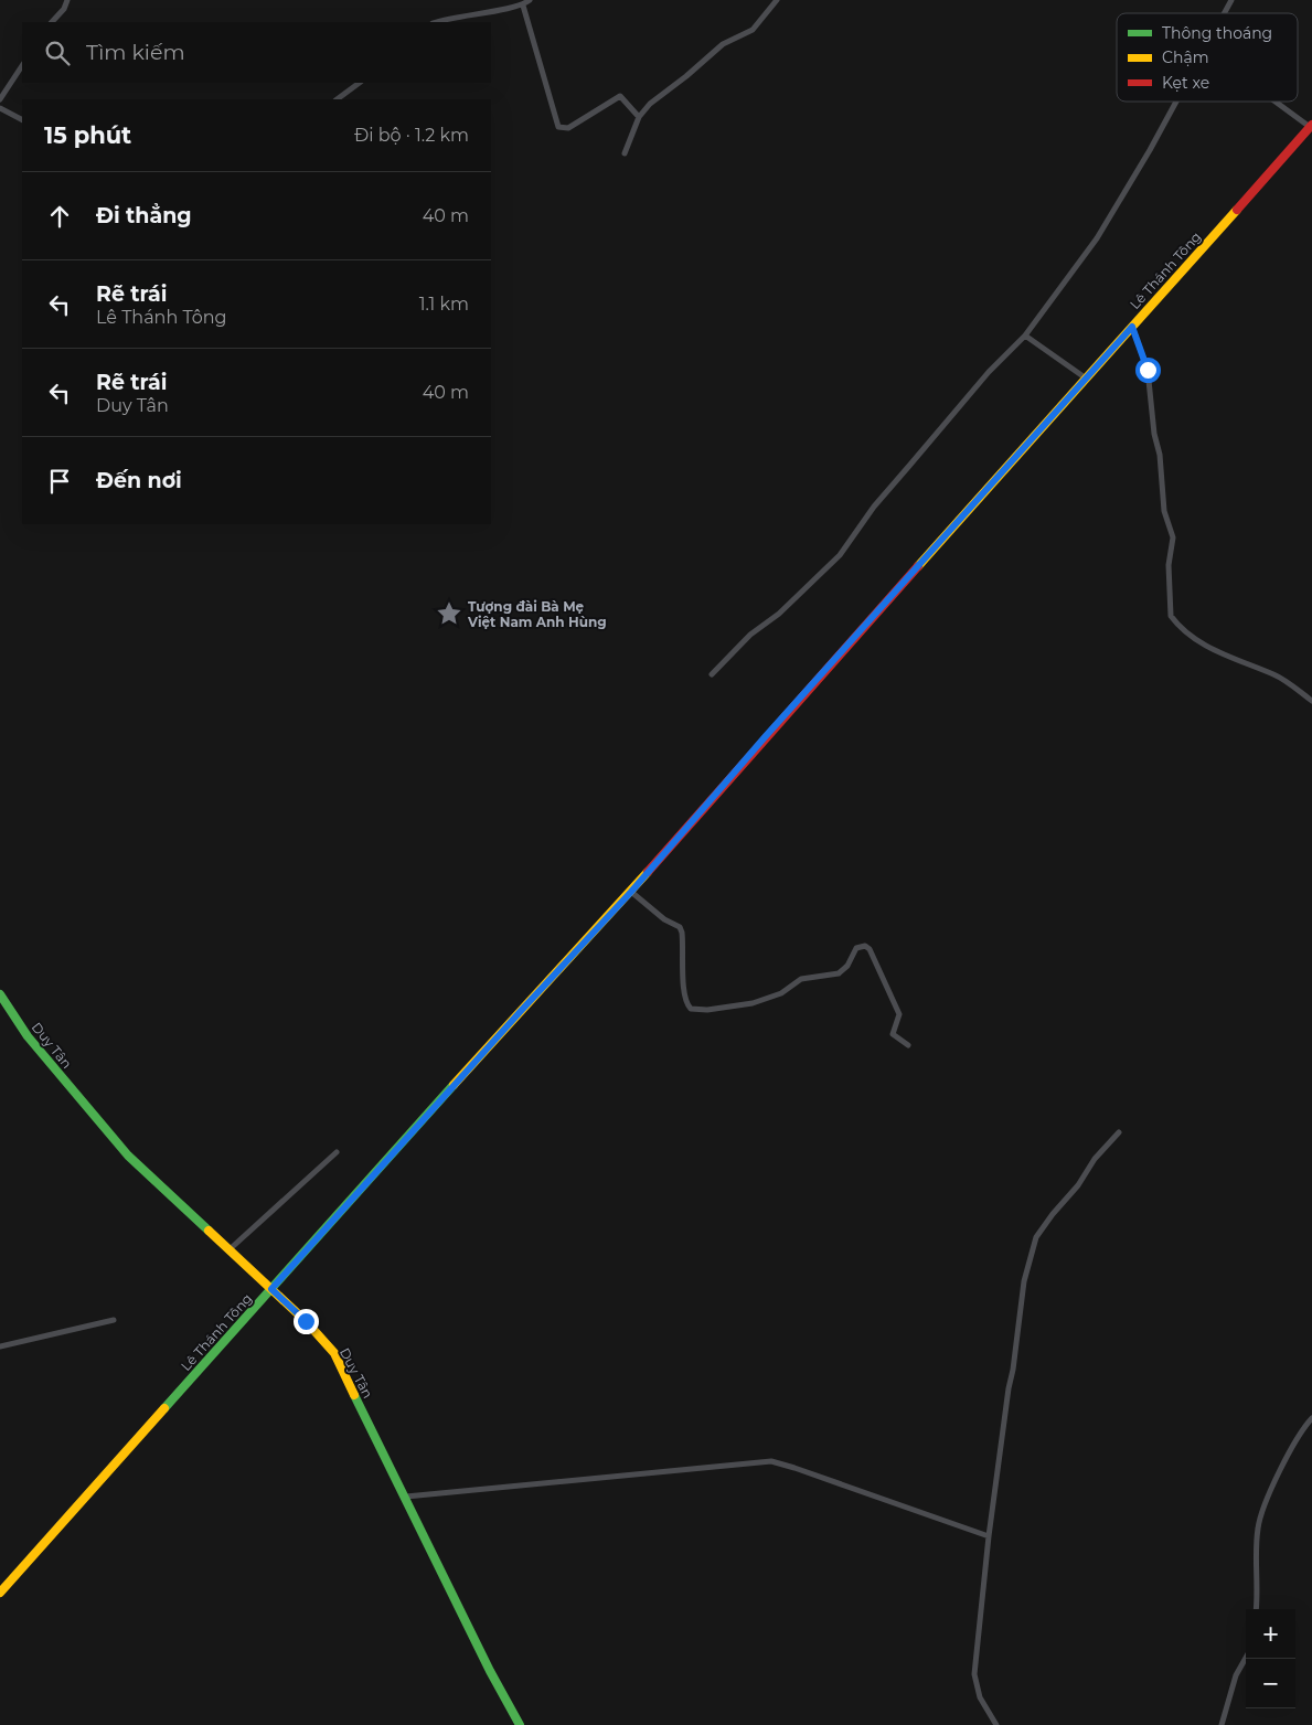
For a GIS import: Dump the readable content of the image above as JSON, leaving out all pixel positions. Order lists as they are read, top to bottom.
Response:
{
  "streets": {
    "street": ["Lê Thánh Tông", "Duy Tân"]
  },
  "crossings": [
    ["Lê Thánh Tông", "Duy Tân"]
  ],
  "places": {
    "place": ["Tượng đài Bà Mẹ Việt Nam Anh Hùng"]
  },
  "legend": ["Thông thoáng", "Chậm", "Kẹt xe"],
  "page": {
    "search": "Tìm kiếm",
    "heading": ["15 phút", "Đi bộ · 1.2 km"],
    "list": [
      ["Đi thẳng", "40 m"],
      ["Rẽ trái", "Lê Thánh Tông", "1.1 km"],
      ["Rẽ trái", "Duy Tân", "40 m"],
      "Đến nơi"
    ],
    "map_buttons": ["+", "−"]
  }
}
